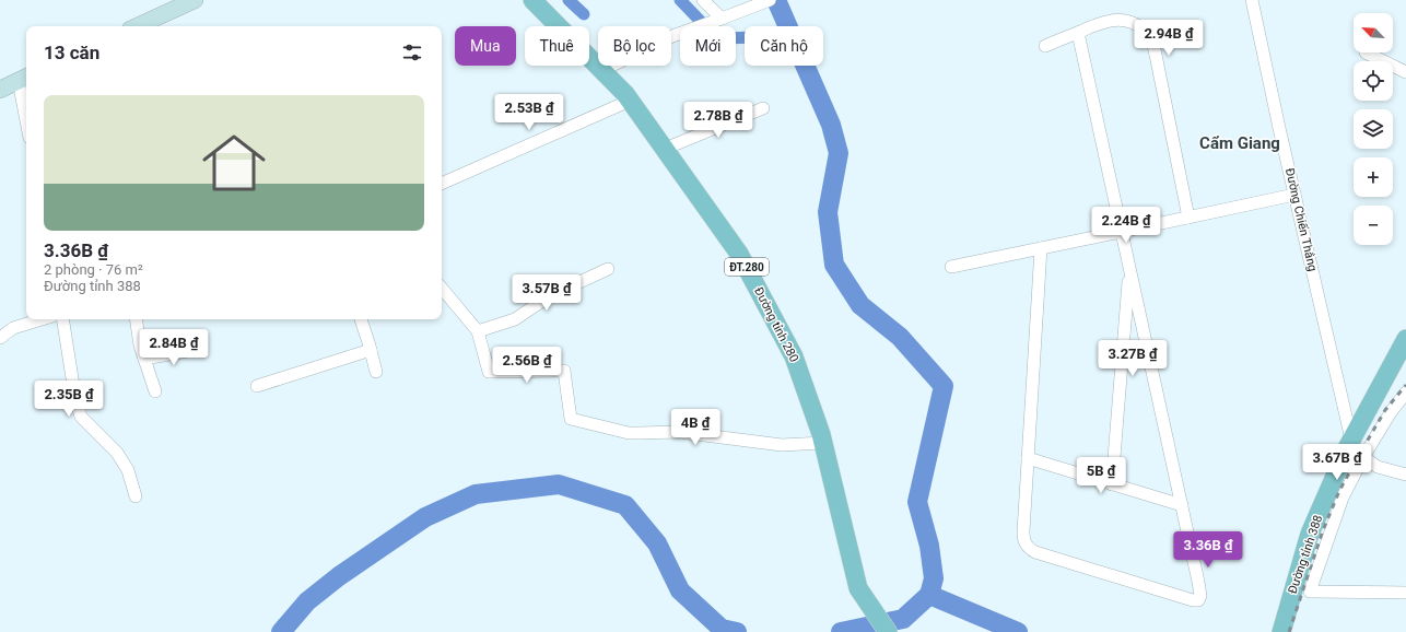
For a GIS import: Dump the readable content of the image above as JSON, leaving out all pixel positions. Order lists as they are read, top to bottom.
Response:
{
  "streets": {
    "main road": ["ĐT.280", "Đường tỉnh 280", "Đường tỉnh 388"],
    "street": ["Đường Chiến Thắng"]
  },
  "crossings": [
    ["Đường Chiến Thắng", "Đường tỉnh 388"]
  ],
  "districts": ["Cẩm Giang"],
  "north": "top left",
  "page": {
    "map_buttons": ["+", "−"],
    "price": [
      "2.94B ₫",
      "2.53B ₫",
      "2.78B ₫",
      "2.24B ₫",
      "3.57B ₫",
      "2.84B ₫",
      "3.27B ₫",
      "2.56B ₫",
      "2.35B ₫",
      "4B ₫",
      "3.67B ₫",
      "5B ₫",
      "3.36B ₫"
    ],
    "chip": [
      "Mua",
      "Thuê",
      "Bộ lọc",
      "Mới",
      "Căn hộ"
    ],
    "heading": "13 căn",
    "list": [
      {
        "name": "3.36B ₫",
        "note": "2 phòng · 76 m² · Đường tỉnh 388"
      }
    ]
  }
}
